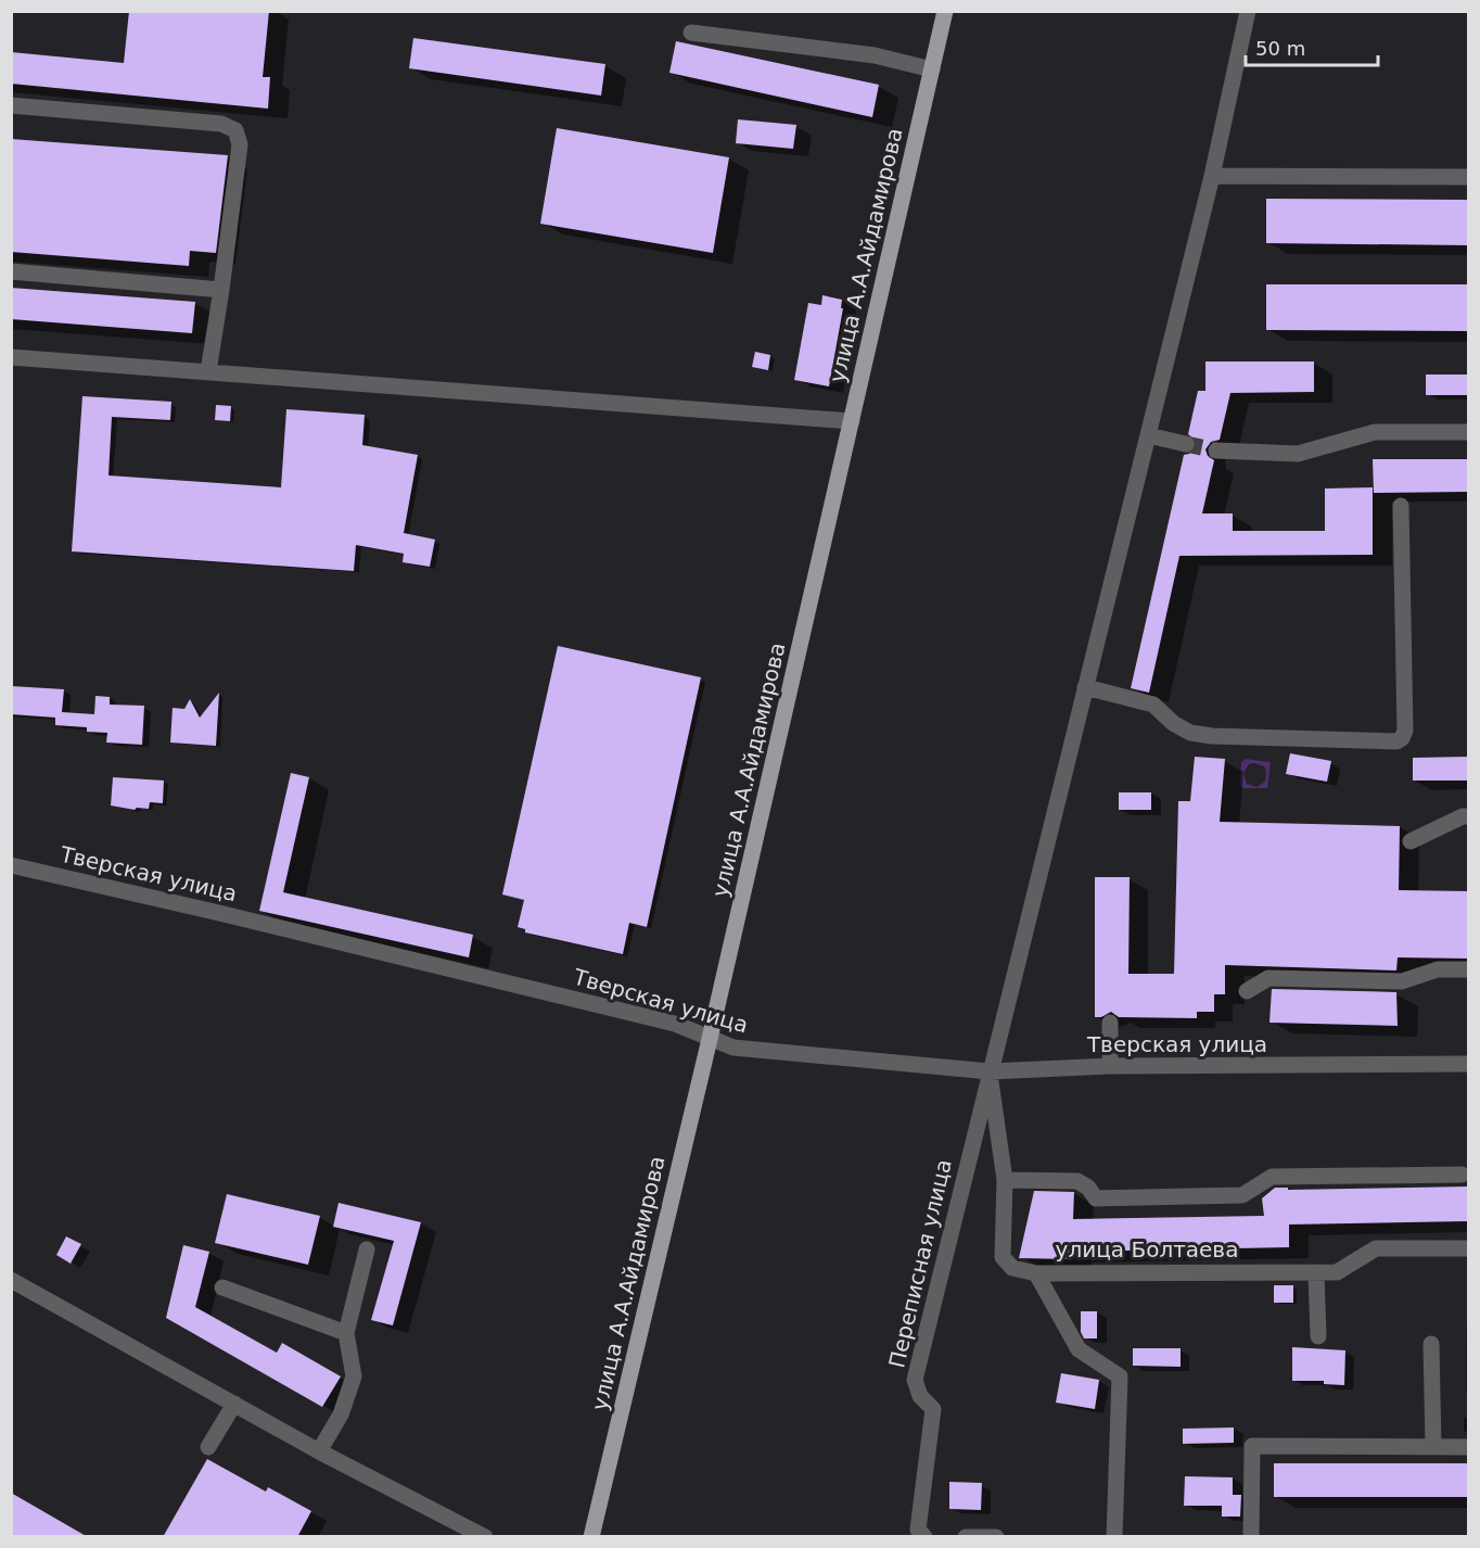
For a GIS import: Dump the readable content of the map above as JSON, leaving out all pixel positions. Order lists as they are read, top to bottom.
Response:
{
  "streets": {
    "main road": ["улица А.А.Айдамирова"],
    "street": ["Тверская улица", "улица Болтаева", "Переписная улица"]
  },
  "crossings": [
    ["улица А.А.Айдамирова", "Тверская улица"],
    ["Тверская улица", "Переписная улица"]
  ],
  "scale_bar": "50 m"
}
